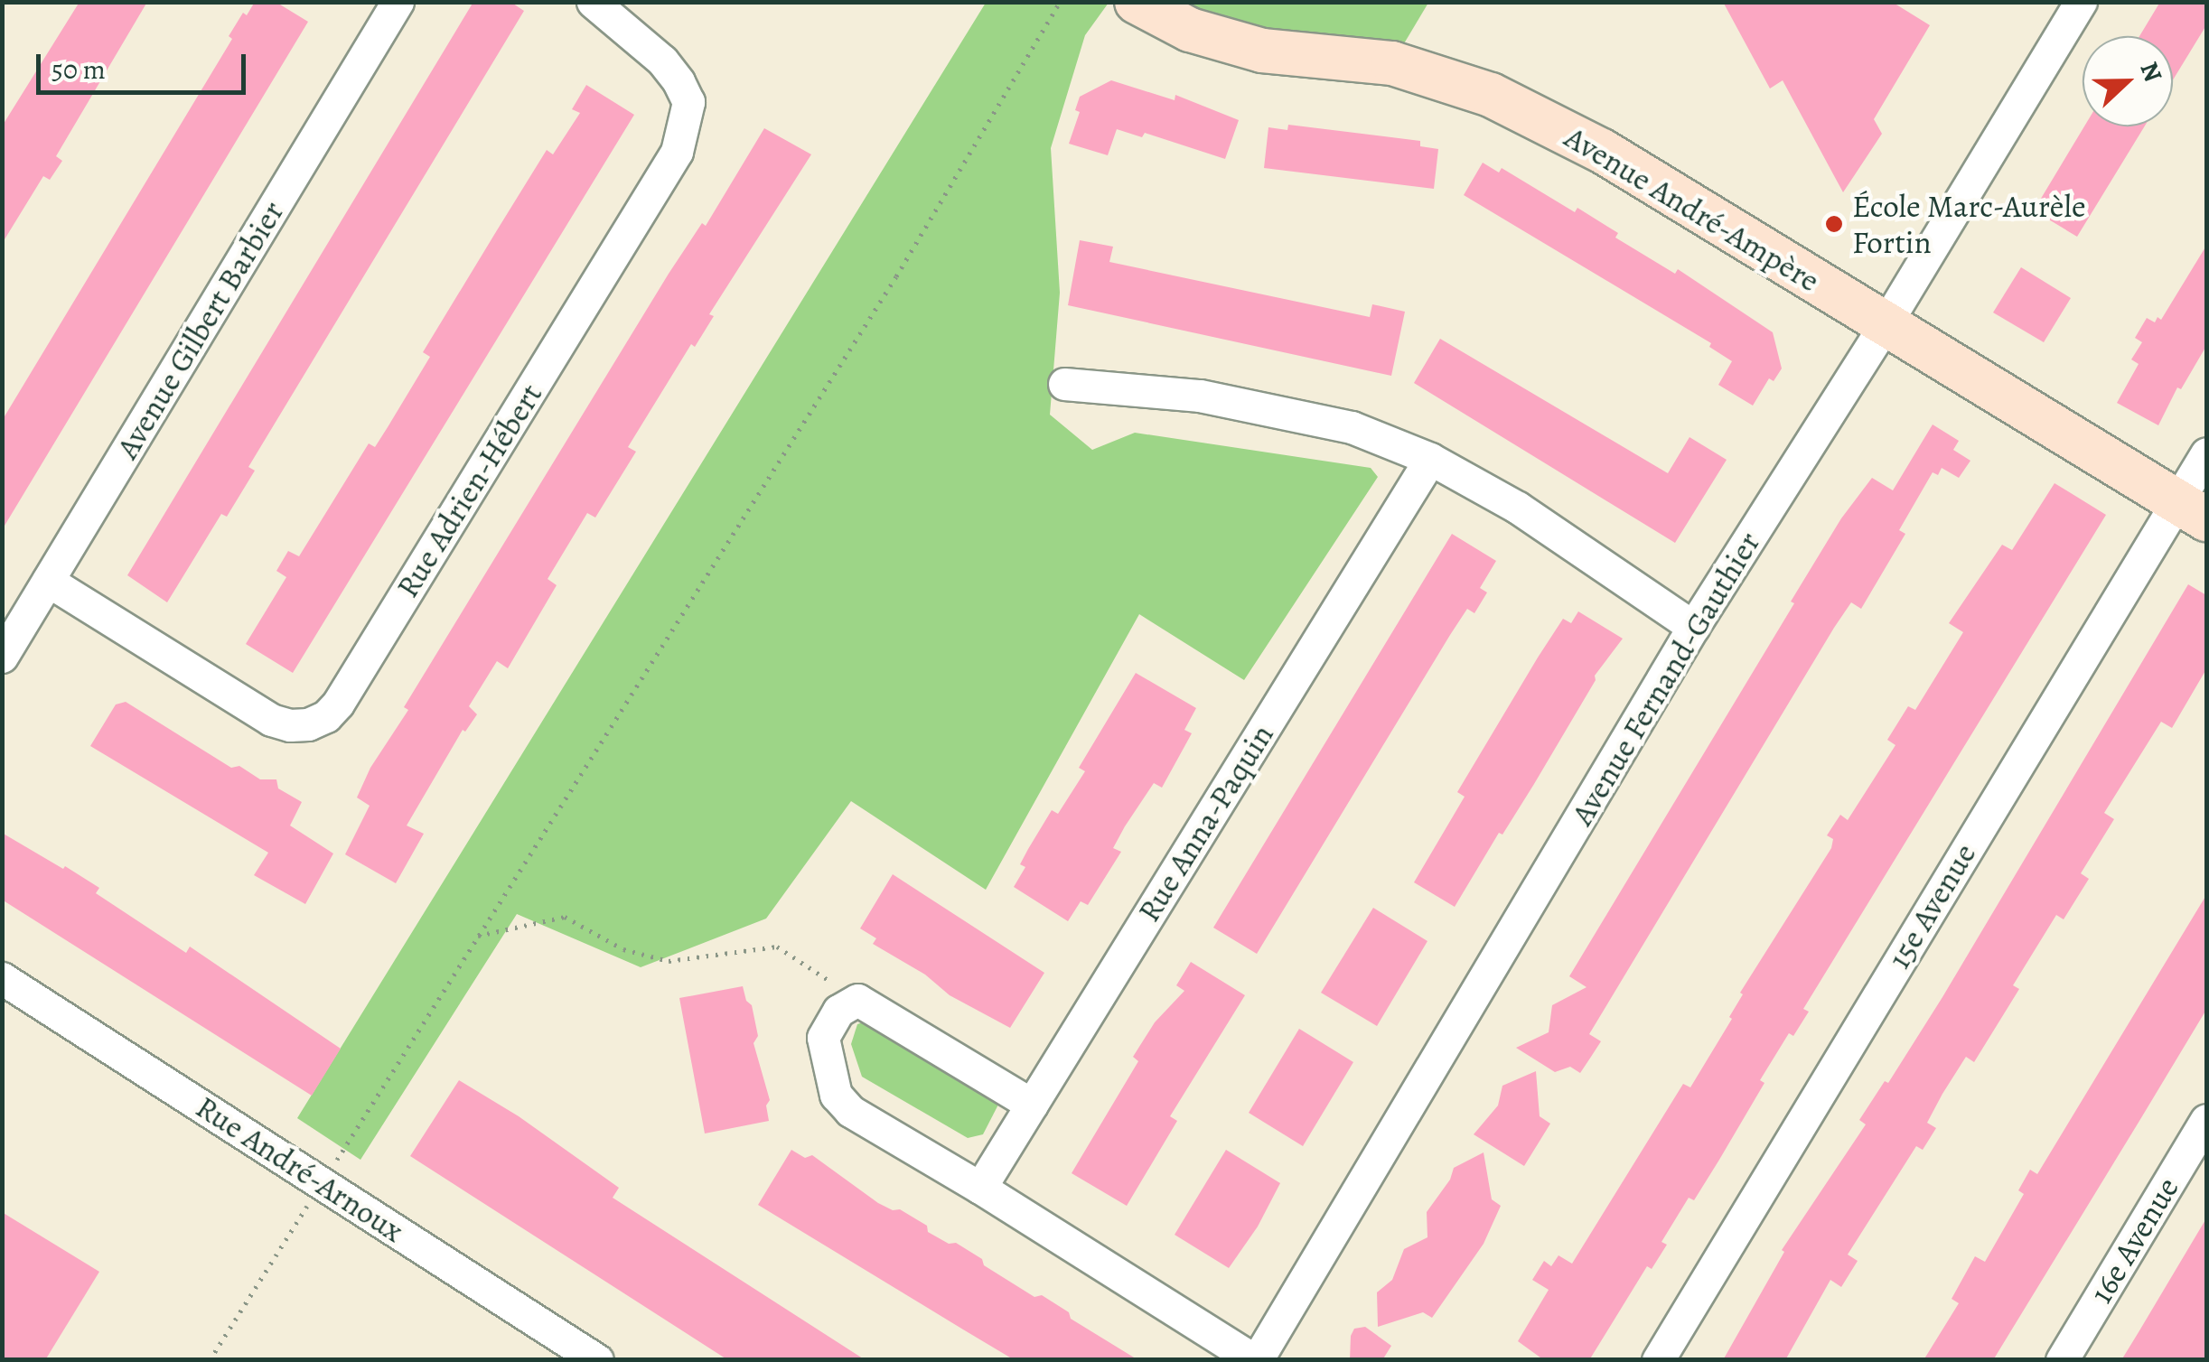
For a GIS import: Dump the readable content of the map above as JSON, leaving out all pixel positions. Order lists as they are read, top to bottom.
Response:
{
  "streets": {
    "street": [
      "Avenue André-Ampère",
      "Avenue Gilbert Barbier",
      "Rue Adrien-Hébert",
      "Avenue Fernand-Gauthier",
      "Rue Anna-Paquin",
      "15e Avenue",
      "Rue André-Arnoux",
      "16e Avenue"
    ]
  },
  "crossings": [
    ["Avenue André-Ampère", "Avenue Fernand-Gauthier"],
    ["Avenue André-Ampère", "15e Avenue"],
    ["Avenue Gilbert Barbier", "Rue Adrien-Hébert"]
  ],
  "places": ["École Marc-Aurèle Fortin"],
  "scale_bar": "50 m",
  "north": "right"
}
